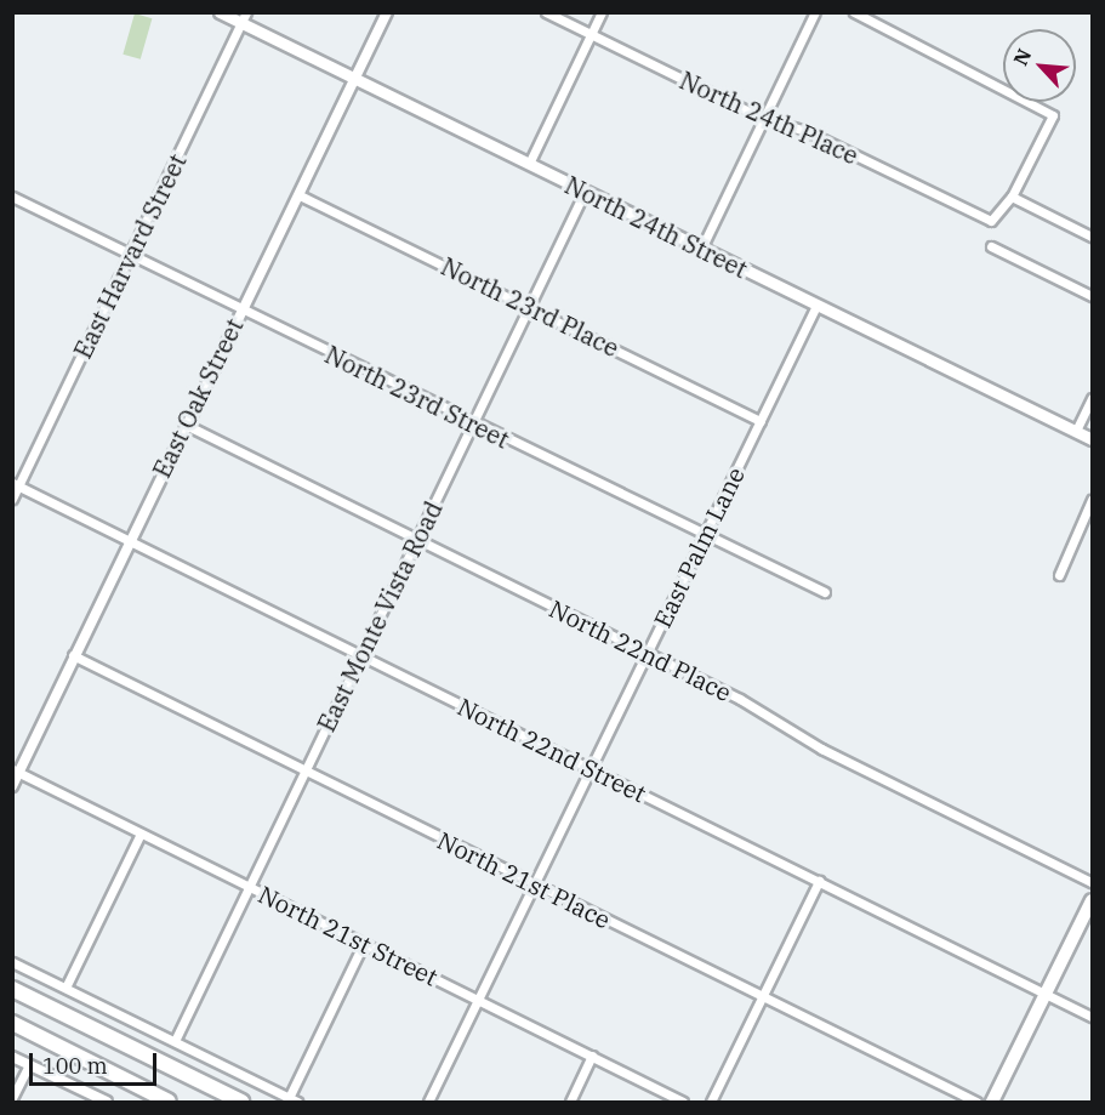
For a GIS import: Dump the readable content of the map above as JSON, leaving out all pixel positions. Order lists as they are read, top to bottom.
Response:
{
  "streets": {
    "main road": ["North 24th Street"],
    "street": [
      "North 24th Place",
      "East Harvard Street",
      "North 23rd Place",
      "North 23rd Street",
      "East Oak Street",
      "East Palm Lane",
      "East Monte Vista Road",
      "North 22nd Place",
      "North 22nd Street",
      "North 21st Place",
      "North 21st Street"
    ]
  },
  "crossings": [
    ["North 24th Street", "East Harvard Street"],
    ["North 24th Street", "East Oak Street"],
    ["North 24th Street", "East Palm Lane"],
    ["North 24th Street", "East Monte Vista Road"],
    ["East Harvard Street", "North 23rd Street"],
    ["East Harvard Street", "North 22nd Street"],
    ["North 23rd Place", "East Oak Street"],
    ["North 23rd Place", "East Palm Lane"],
    ["North 23rd Place", "East Monte Vista Road"],
    ["North 23rd Street", "East Oak Street"],
    ["North 23rd Street", "East Palm Lane"],
    ["North 23rd Street", "East Monte Vista Road"],
    ["East Oak Street", "North 22nd Place"],
    ["East Oak Street", "North 22nd Street"],
    ["East Oak Street", "North 21st Place"],
    ["East Oak Street", "North 21st Street"],
    ["East Palm Lane", "North 22nd Place"],
    ["East Palm Lane", "North 22nd Street"],
    ["East Palm Lane", "North 21st Place"],
    ["East Palm Lane", "North 21st Street"],
    ["East Monte Vista Road", "North 22nd Place"],
    ["East Monte Vista Road", "North 22nd Street"],
    ["East Monte Vista Road", "North 21st Place"],
    ["East Monte Vista Road", "North 21st Street"]
  ],
  "scale_bar": "100 m",
  "north": "top left"
}
